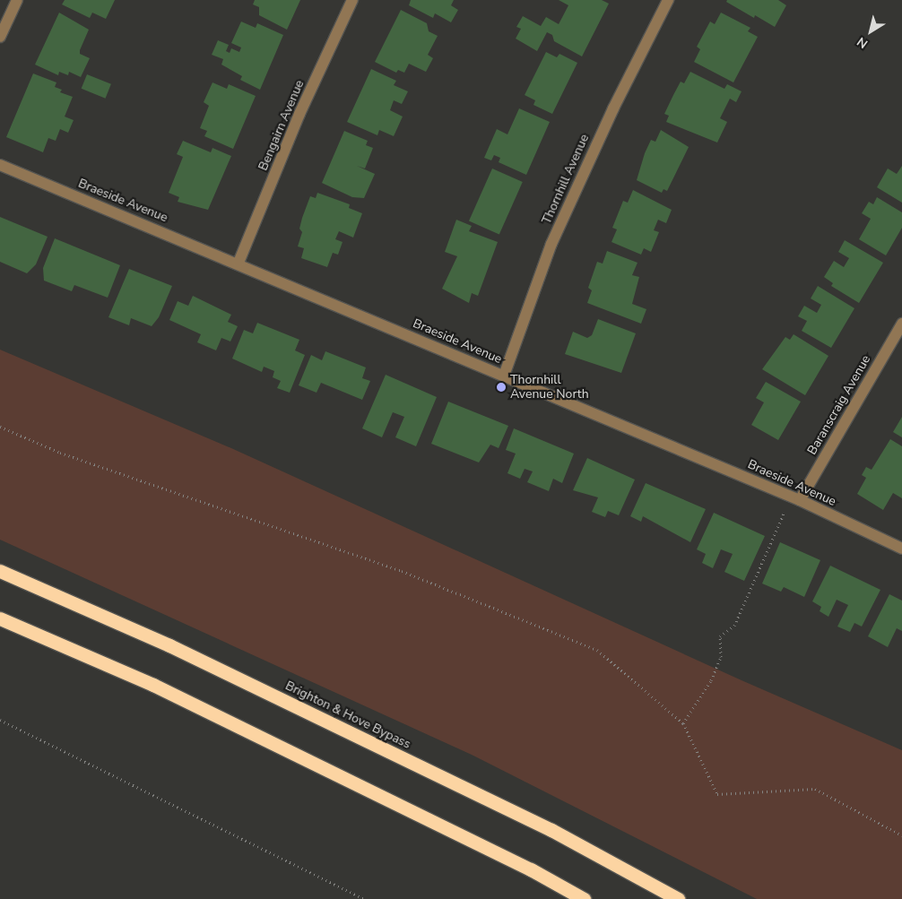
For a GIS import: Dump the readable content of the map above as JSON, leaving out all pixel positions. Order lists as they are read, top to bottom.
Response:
{
  "streets": {
    "highway": ["Brighton & Hove Bypass"],
    "street": [
      "Bengairn Avenue",
      "Thornhill Avenue",
      "Braeside Avenue",
      "Baranscraig Avenue"
    ]
  },
  "crossings": [
    ["Bengairn Avenue", "Braeside Avenue"],
    ["Thornhill Avenue", "Braeside Avenue"],
    ["Braeside Avenue", "Baranscraig Avenue"]
  ],
  "places": ["Thornhill Avenue North"],
  "north": "bottom left"
}
